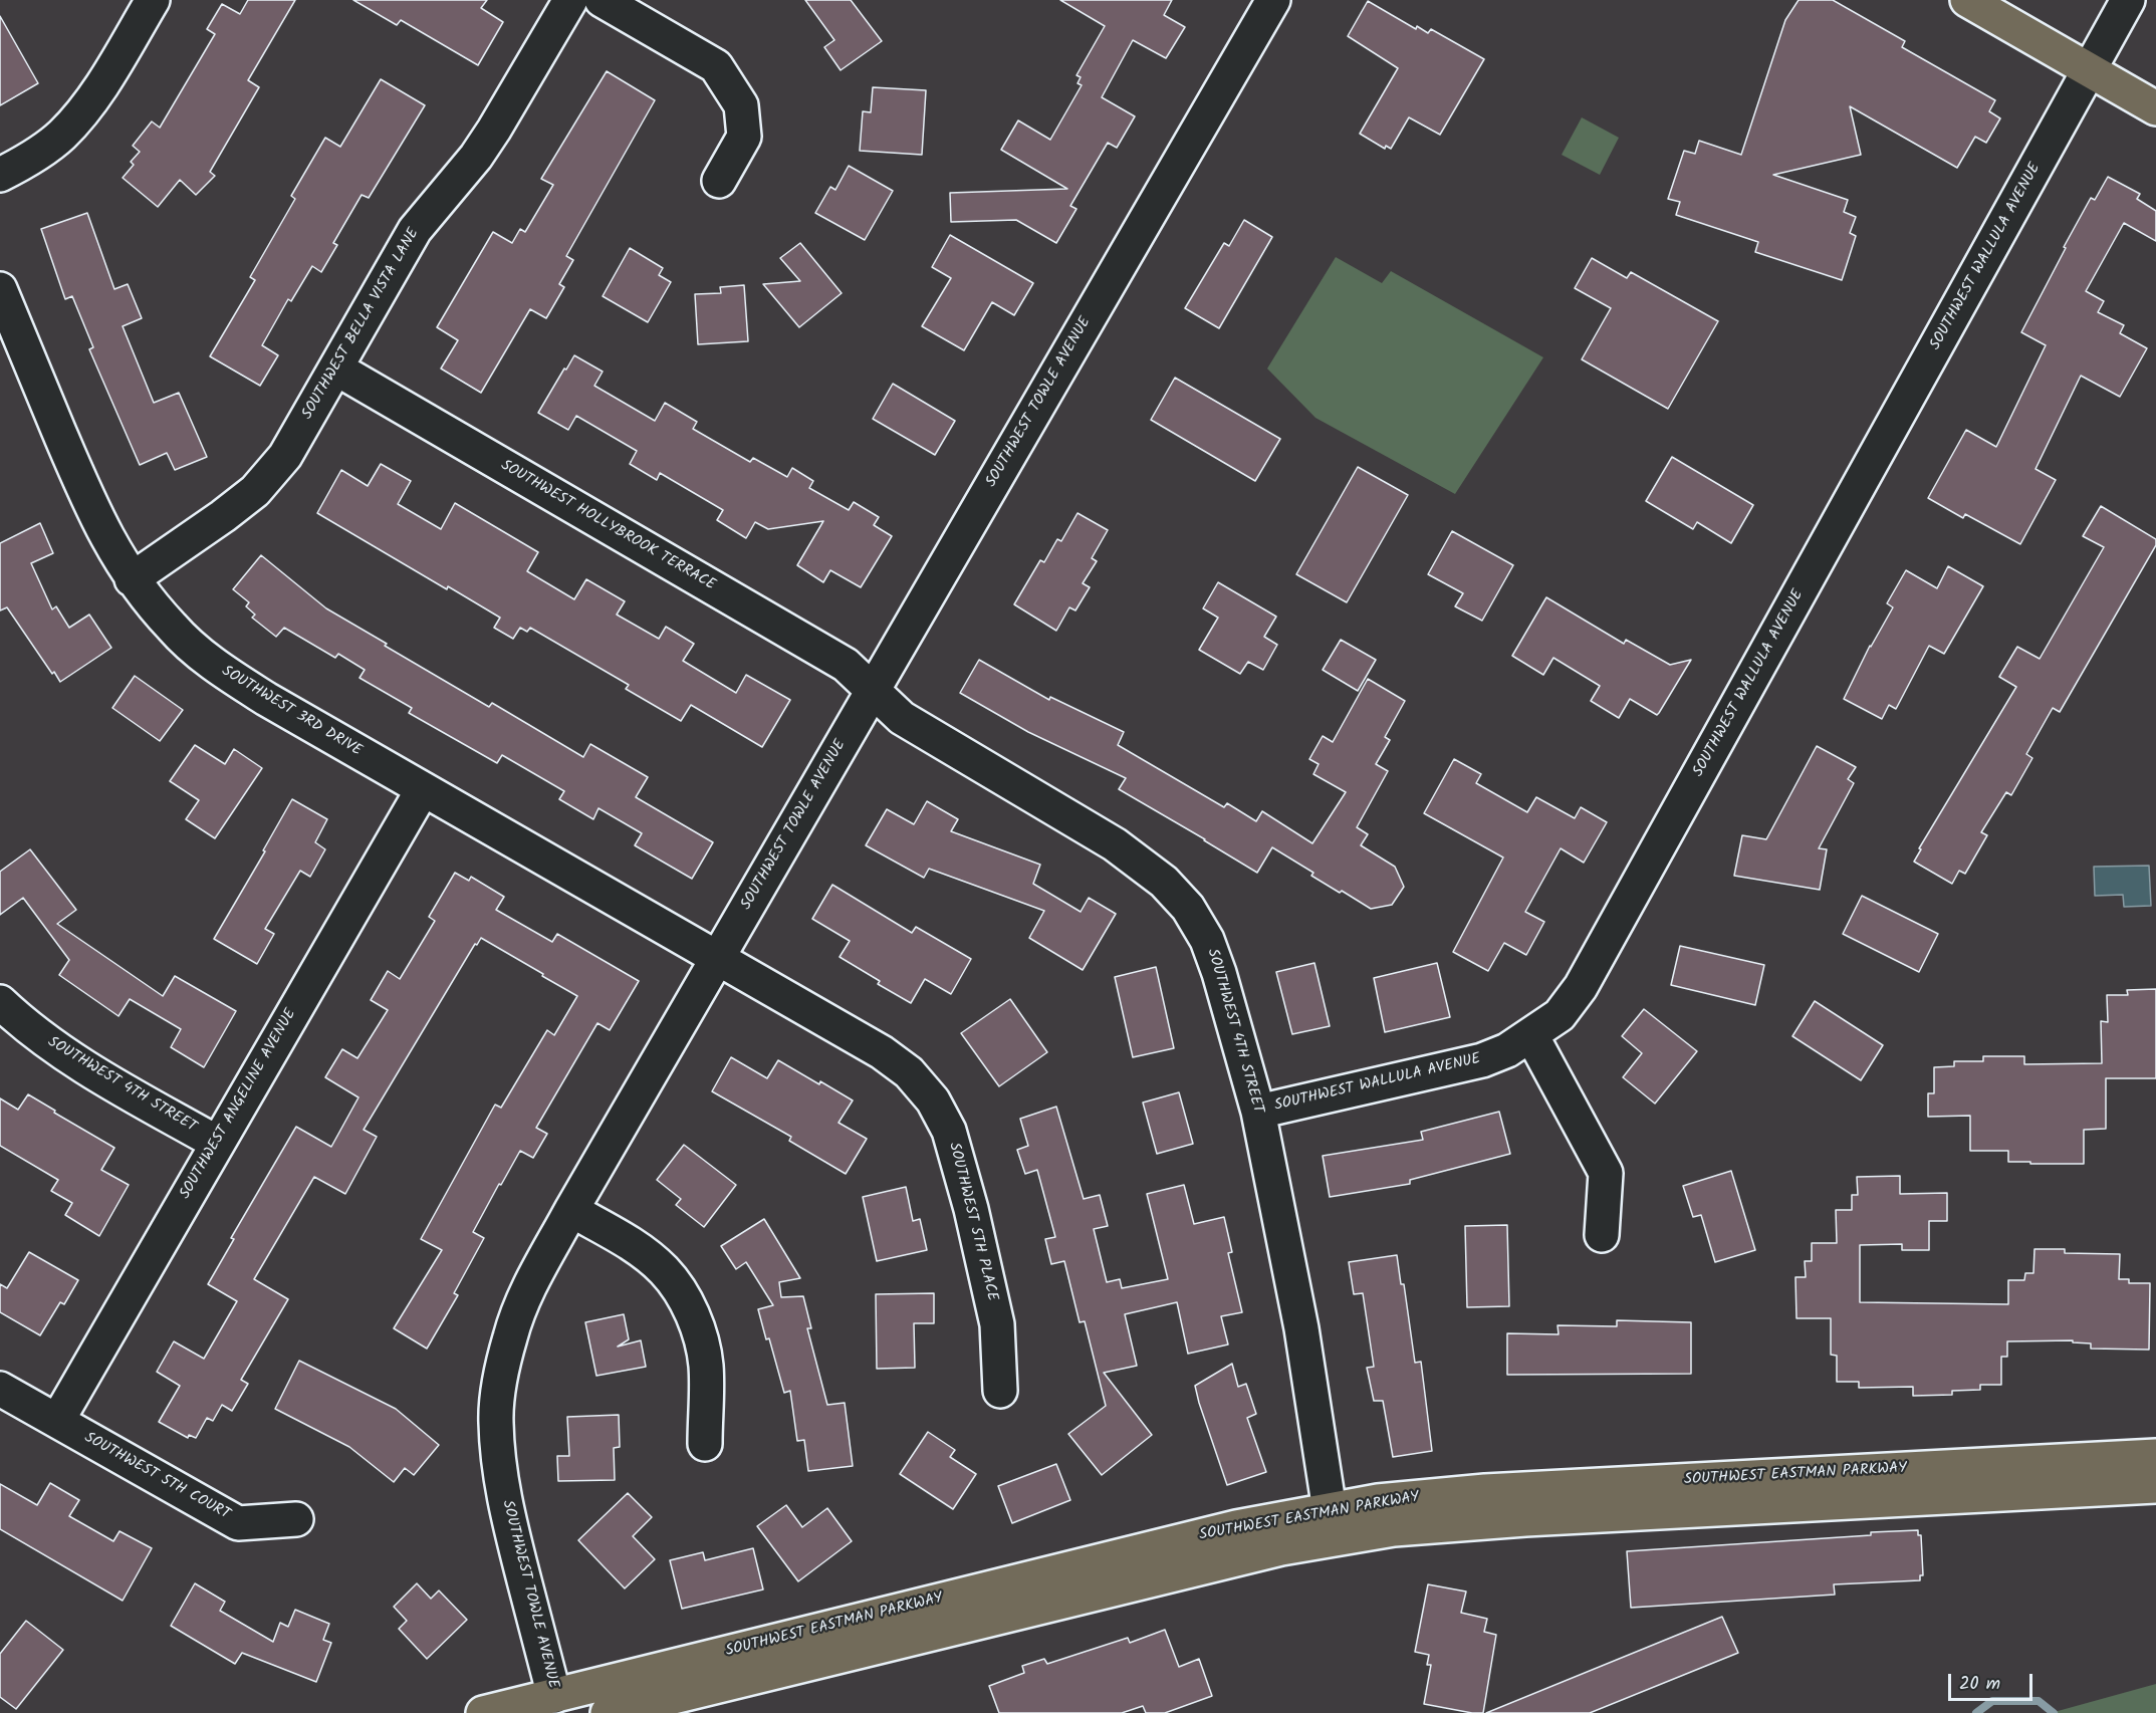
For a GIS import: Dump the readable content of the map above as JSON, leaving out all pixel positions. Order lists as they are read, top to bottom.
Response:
{
  "streets": {
    "main road": ["SOUTHWEST EASTMAN PARKWAY"],
    "street": [
      "SOUTHWEST WALLULA AVENUE",
      "SOUTHWEST BELLA VISTA LANE",
      "SOUTHWEST TOWLE AVENUE",
      "SOUTHWEST HOLLYBROOK TERRACE",
      "SOUTHWEST 3RD DRIVE",
      "SOUTHWEST 4TH STREET",
      "SOUTHWEST ANGELINE AVENUE",
      "SOUTHWEST 5TH PLACE",
      "SOUTHWEST 5TH COURT"
    ]
  },
  "crossings": [
    ["SOUTHWEST WALLULA AVENUE", "SOUTHWEST 4TH STREET"],
    ["SOUTHWEST BELLA VISTA LANE", "SOUTHWEST HOLLYBROOK TERRACE"],
    ["SOUTHWEST BELLA VISTA LANE", "SOUTHWEST 3RD DRIVE"],
    ["SOUTHWEST TOWLE AVENUE", "SOUTHWEST HOLLYBROOK TERRACE"],
    ["SOUTHWEST TOWLE AVENUE", "SOUTHWEST 3RD DRIVE"],
    ["SOUTHWEST TOWLE AVENUE", "SOUTHWEST 4TH STREET"],
    ["SOUTHWEST TOWLE AVENUE", "SOUTHWEST 5TH PLACE"],
    ["SOUTHWEST TOWLE AVENUE", "SOUTHWEST EASTMAN PARKWAY"],
    ["SOUTHWEST HOLLYBROOK TERRACE", "SOUTHWEST 4TH STREET"],
    ["SOUTHWEST 3RD DRIVE", "SOUTHWEST ANGELINE AVENUE"],
    ["SOUTHWEST 3RD DRIVE", "SOUTHWEST 5TH PLACE"],
    ["SOUTHWEST 4TH STREET", "SOUTHWEST ANGELINE AVENUE"],
    ["SOUTHWEST 4TH STREET", "SOUTHWEST EASTMAN PARKWAY"],
    ["SOUTHWEST ANGELINE AVENUE", "SOUTHWEST 5TH COURT"]
  ],
  "scale_bar": "20 m"
}
